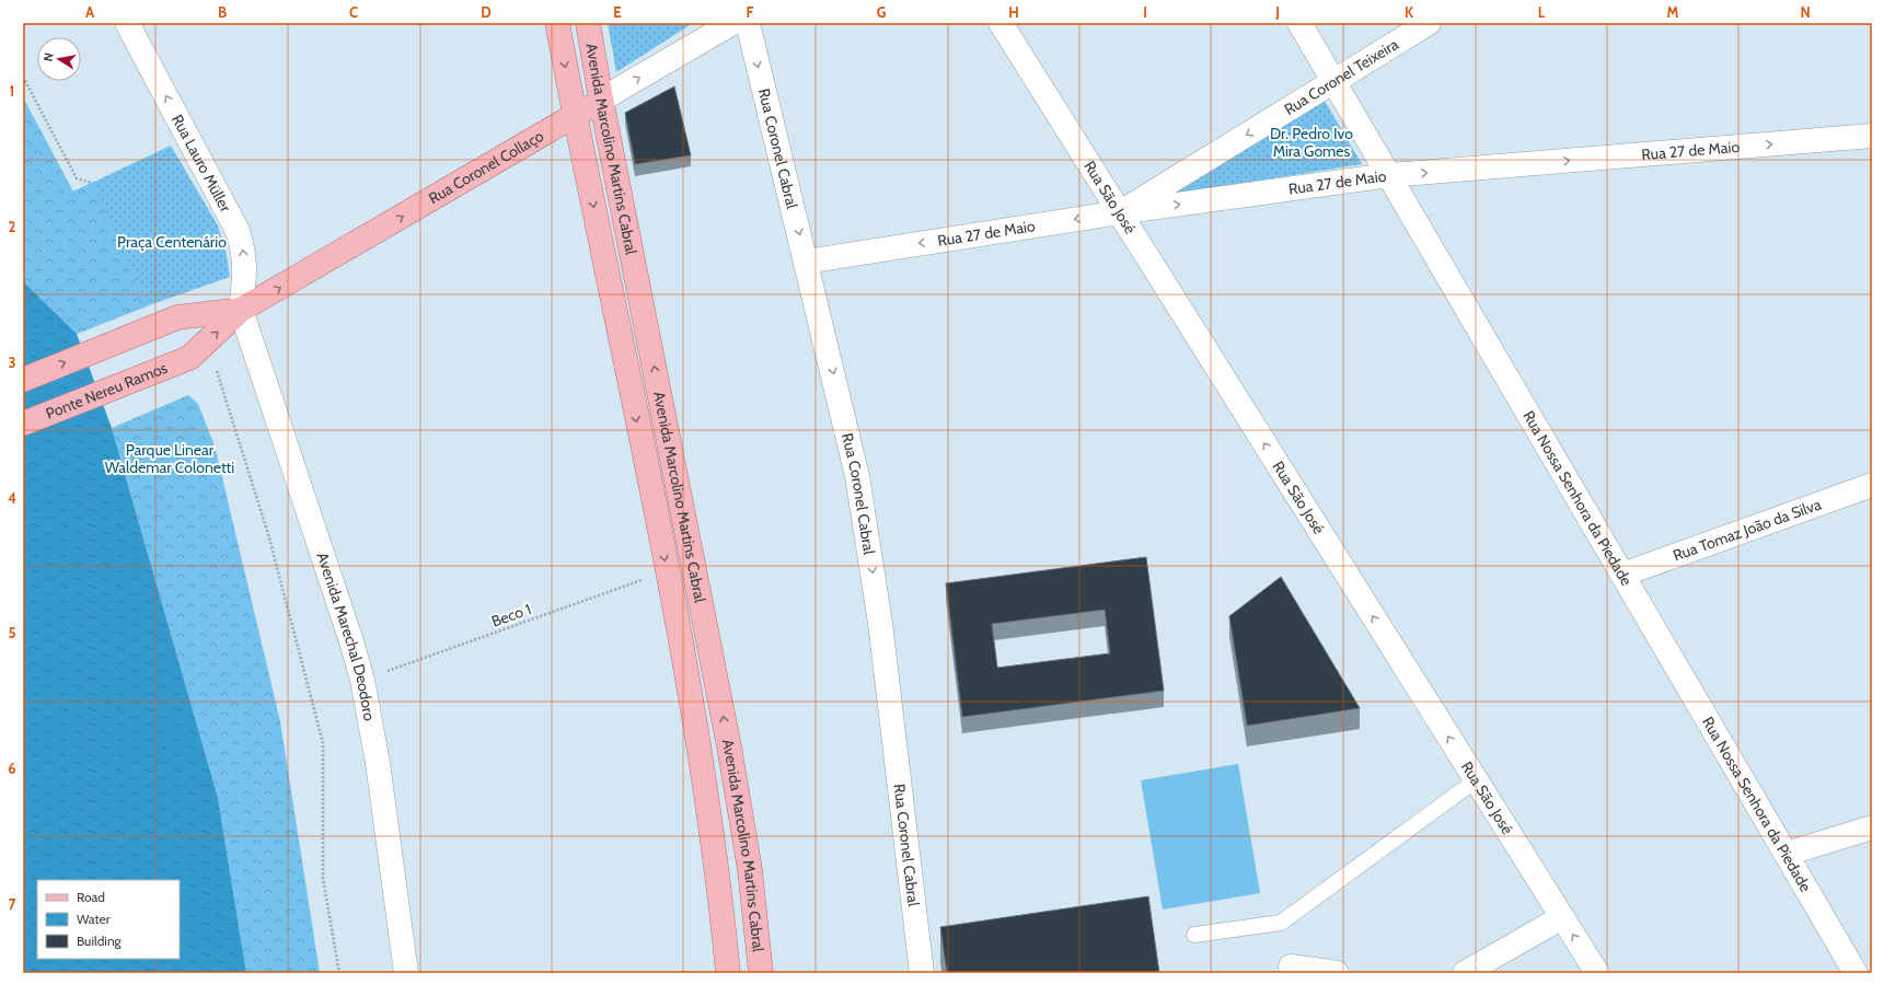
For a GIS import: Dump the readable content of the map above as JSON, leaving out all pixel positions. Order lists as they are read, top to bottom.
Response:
{
  "streets": {
    "main road": ["Avenida Marcolino Martins Cabral", "Rua Coronel Collaço", "Ponte Nereu Ramos"],
    "street": [
      "Rua Coronel Teixeira",
      "Rua Coronel Cabral",
      "Rua 27 de Maio",
      "Rua Lauro Müller",
      "Rua São José",
      "Rua Nossa Senhora da Piedade",
      "Rua Tomaz João da Silva",
      "Avenida Marechal Deodoro"
    ],
    "path": ["Beco 1"]
  },
  "crossings": [
    ["Rua Coronel Teixeira", "Rua 27 de Maio"],
    ["Rua Coronel Teixeira", "Rua São José"],
    ["Rua Coronel Teixeira", "Rua Nossa Senhora da Piedade"],
    ["Avenida Marcolino Martins Cabral", "Rua Coronel Collaço"],
    ["Avenida Marcolino Martins Cabral", "Beco 1"],
    ["Rua Coronel Cabral", "Rua 27 de Maio"],
    ["Rua 27 de Maio", "Rua São José"],
    ["Rua 27 de Maio", "Rua Nossa Senhora da Piedade"],
    ["Rua Lauro Müller", "Rua Coronel Collaço"],
    ["Rua Lauro Müller", "Ponte Nereu Ramos"],
    ["Rua Lauro Müller", "Avenida Marechal Deodoro"],
    ["Rua Coronel Collaço", "Ponte Nereu Ramos"],
    ["Rua Coronel Collaço", "Avenida Marechal Deodoro"],
    ["Ponte Nereu Ramos", "Avenida Marechal Deodoro"],
    ["Rua Nossa Senhora da Piedade", "Rua Tomaz João da Silva"],
    ["Beco 1", "Avenida Marechal Deodoro"]
  ],
  "one_way": [
    "Rua Coronel Teixeira",
    "Rua Coronel Cabral",
    "Rua Lauro Müller",
    "Rua Coronel Collaço",
    "Rua São José"
  ],
  "parks": ["Dr. Pedro Ivo Mira Gomes", "Praça Centenário", "Parque Linear Waldemar Colonetti"],
  "legend": ["Road", "Water", "Building"],
  "north": "left",
  "grid": {
    "columns": [
      "A",
      "B",
      "C",
      "D",
      "E",
      "F",
      "G",
      "H",
      "I",
      "J",
      "K",
      "L",
      "M",
      "N"
    ],
    "rows": [
      "1",
      "2",
      "3",
      "4",
      "5",
      "6",
      "7"
    ]
  }
}
